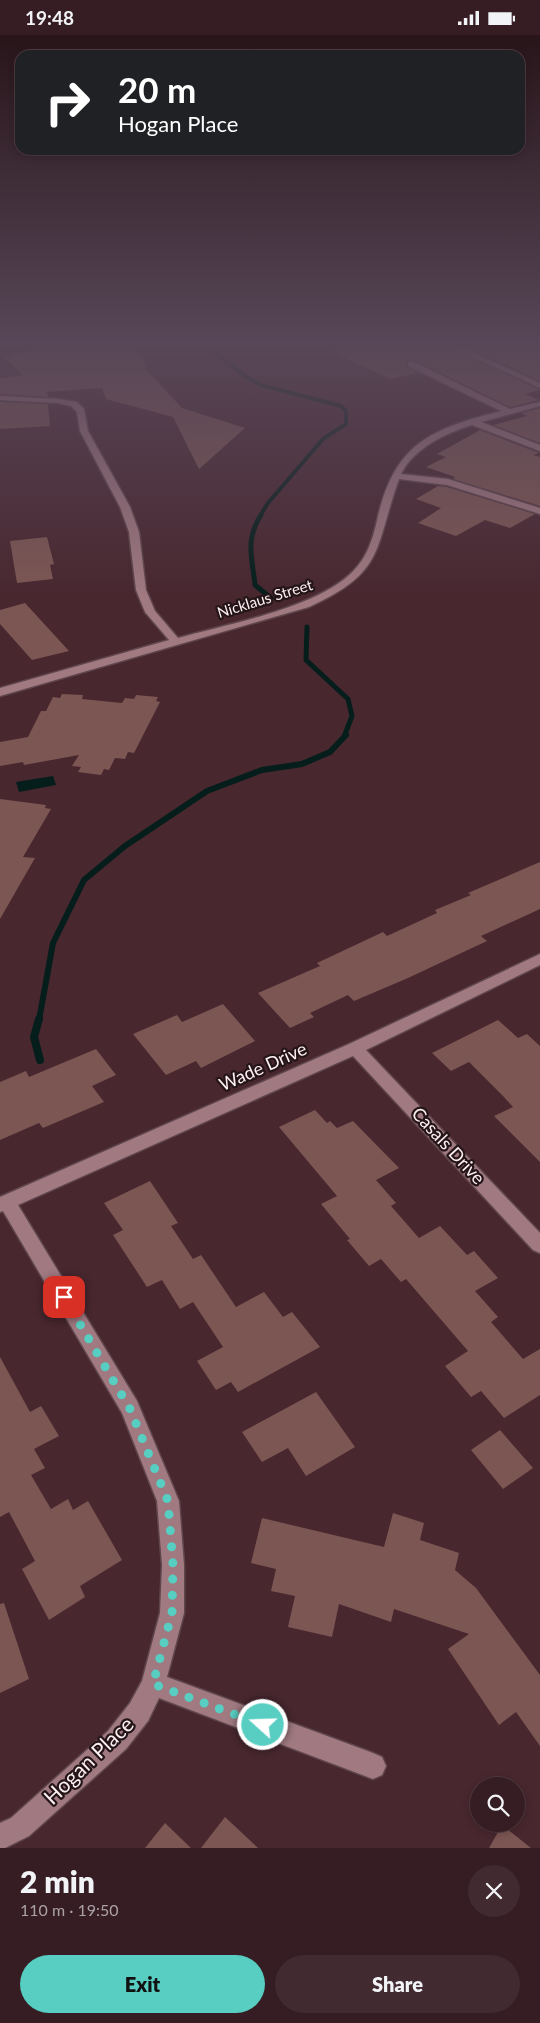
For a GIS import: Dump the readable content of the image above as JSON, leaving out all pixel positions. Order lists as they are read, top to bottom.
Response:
{
  "streets": {
    "street": [
      "Nicklaus Street",
      "Wade Drive",
      "Casals Drive",
      "Hogan Place"
    ]
  },
  "crossings": [
    ["Wade Drive", "Casals Drive"],
    ["Wade Drive", "Hogan Place"]
  ],
  "page": {
    "status": "19:48",
    "turn": ["20 m", "Hogan Place"],
    "heading": ["2 min", "110 m · 19:50"],
    "buttons": ["Exit", "Share"]
  }
}
